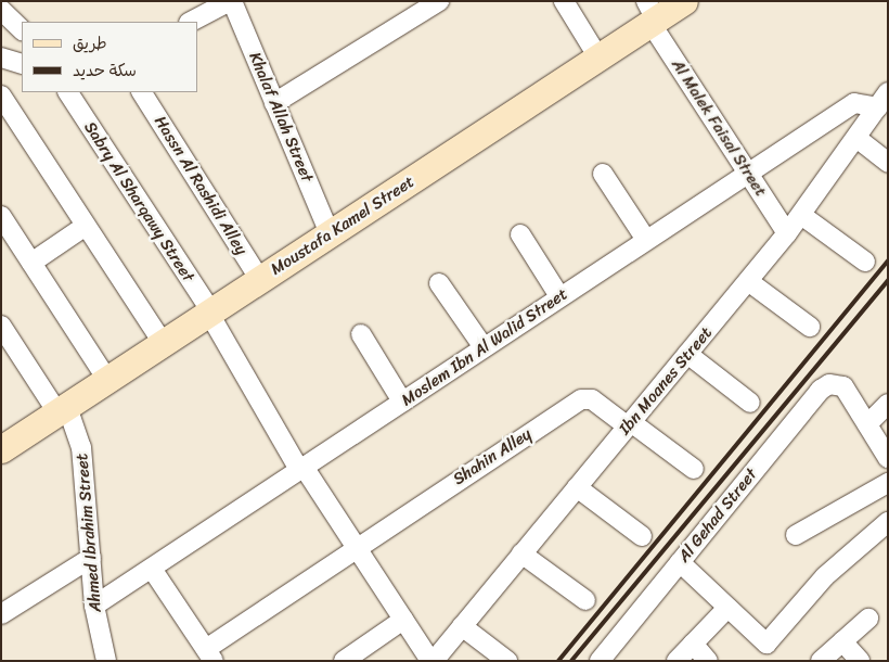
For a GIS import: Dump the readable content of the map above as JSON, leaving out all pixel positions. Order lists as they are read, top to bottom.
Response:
{
  "streets": {
    "main road": ["Moustafa Kamel Street"],
    "street": [
      "Khalaf Allah Street",
      "Al Malek Faisal Street",
      "Hassn Al Rashidi Alley",
      "Sabry Al Sharqawy Street",
      "Moslem Ibn Al Walid Street",
      "Ibn Moanes Street",
      "Shahin Alley",
      "Al Gehad Street",
      "Ahmed Ibrahim Street"
    ]
  },
  "crossings": [
    ["Khalaf Allah Street", "Moustafa Kamel Street"],
    ["Al Malek Faisal Street", "Moustafa Kamel Street"],
    ["Al Malek Faisal Street", "Moslem Ibn Al Walid Street"],
    ["Al Malek Faisal Street", "Ibn Moanes Street"],
    ["Hassn Al Rashidi Alley", "Moustafa Kamel Street"],
    ["Sabry Al Sharqawy Street", "Moustafa Kamel Street"],
    ["Sabry Al Sharqawy Street", "Moslem Ibn Al Walid Street"],
    ["Sabry Al Sharqawy Street", "Ibn Moanes Street"],
    ["Sabry Al Sharqawy Street", "Shahin Alley"],
    ["Moustafa Kamel Street", "Ahmed Ibrahim Street"],
    ["Moslem Ibn Al Walid Street", "Ibn Moanes Street"],
    ["Moslem Ibn Al Walid Street", "Ahmed Ibrahim Street"],
    ["Ibn Moanes Street", "Shahin Alley"]
  ],
  "legend": ["طريق", "سكة حديد"]
}
